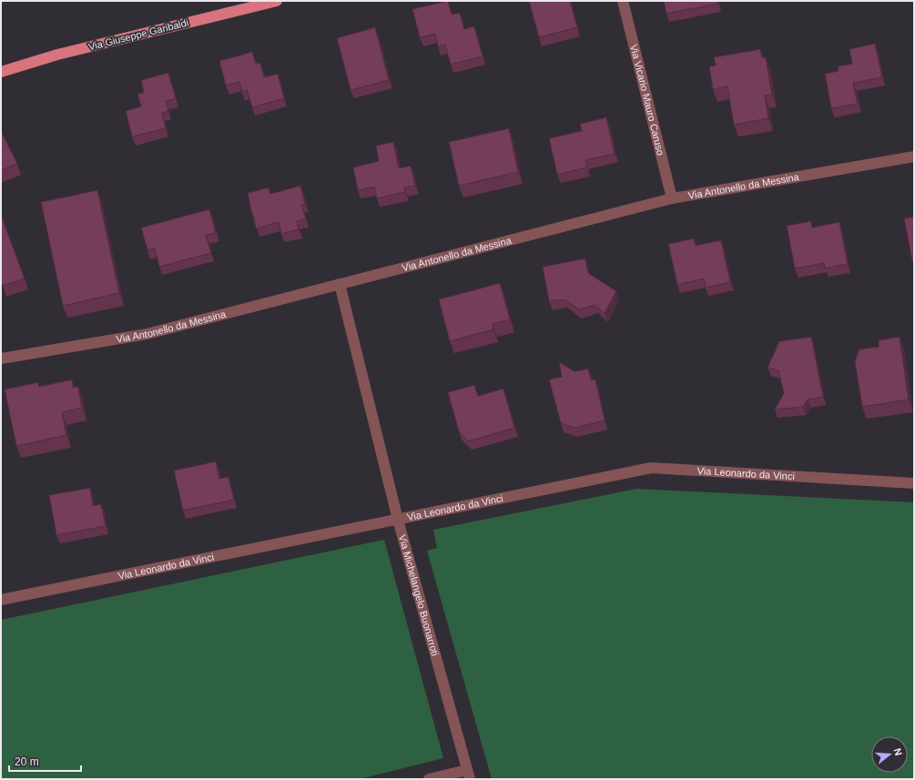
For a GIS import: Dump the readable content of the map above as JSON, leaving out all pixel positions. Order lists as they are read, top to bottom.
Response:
{
  "streets": {
    "main road": ["Via Giuseppe Garibaldi"],
    "street": [
      "Via Vicario Mauro Caruso",
      "Via Antonello da Messina",
      "Via Leonardo da Vinci",
      "Via Michelangelo Buonarroti"
    ]
  },
  "crossings": [
    ["Via Vicario Mauro Caruso", "Via Antonello da Messina"],
    ["Via Antonello da Messina", "Via Michelangelo Buonarroti"],
    ["Via Leonardo da Vinci", "Via Michelangelo Buonarroti"]
  ],
  "scale_bar": "20 m",
  "north": "right"
}
